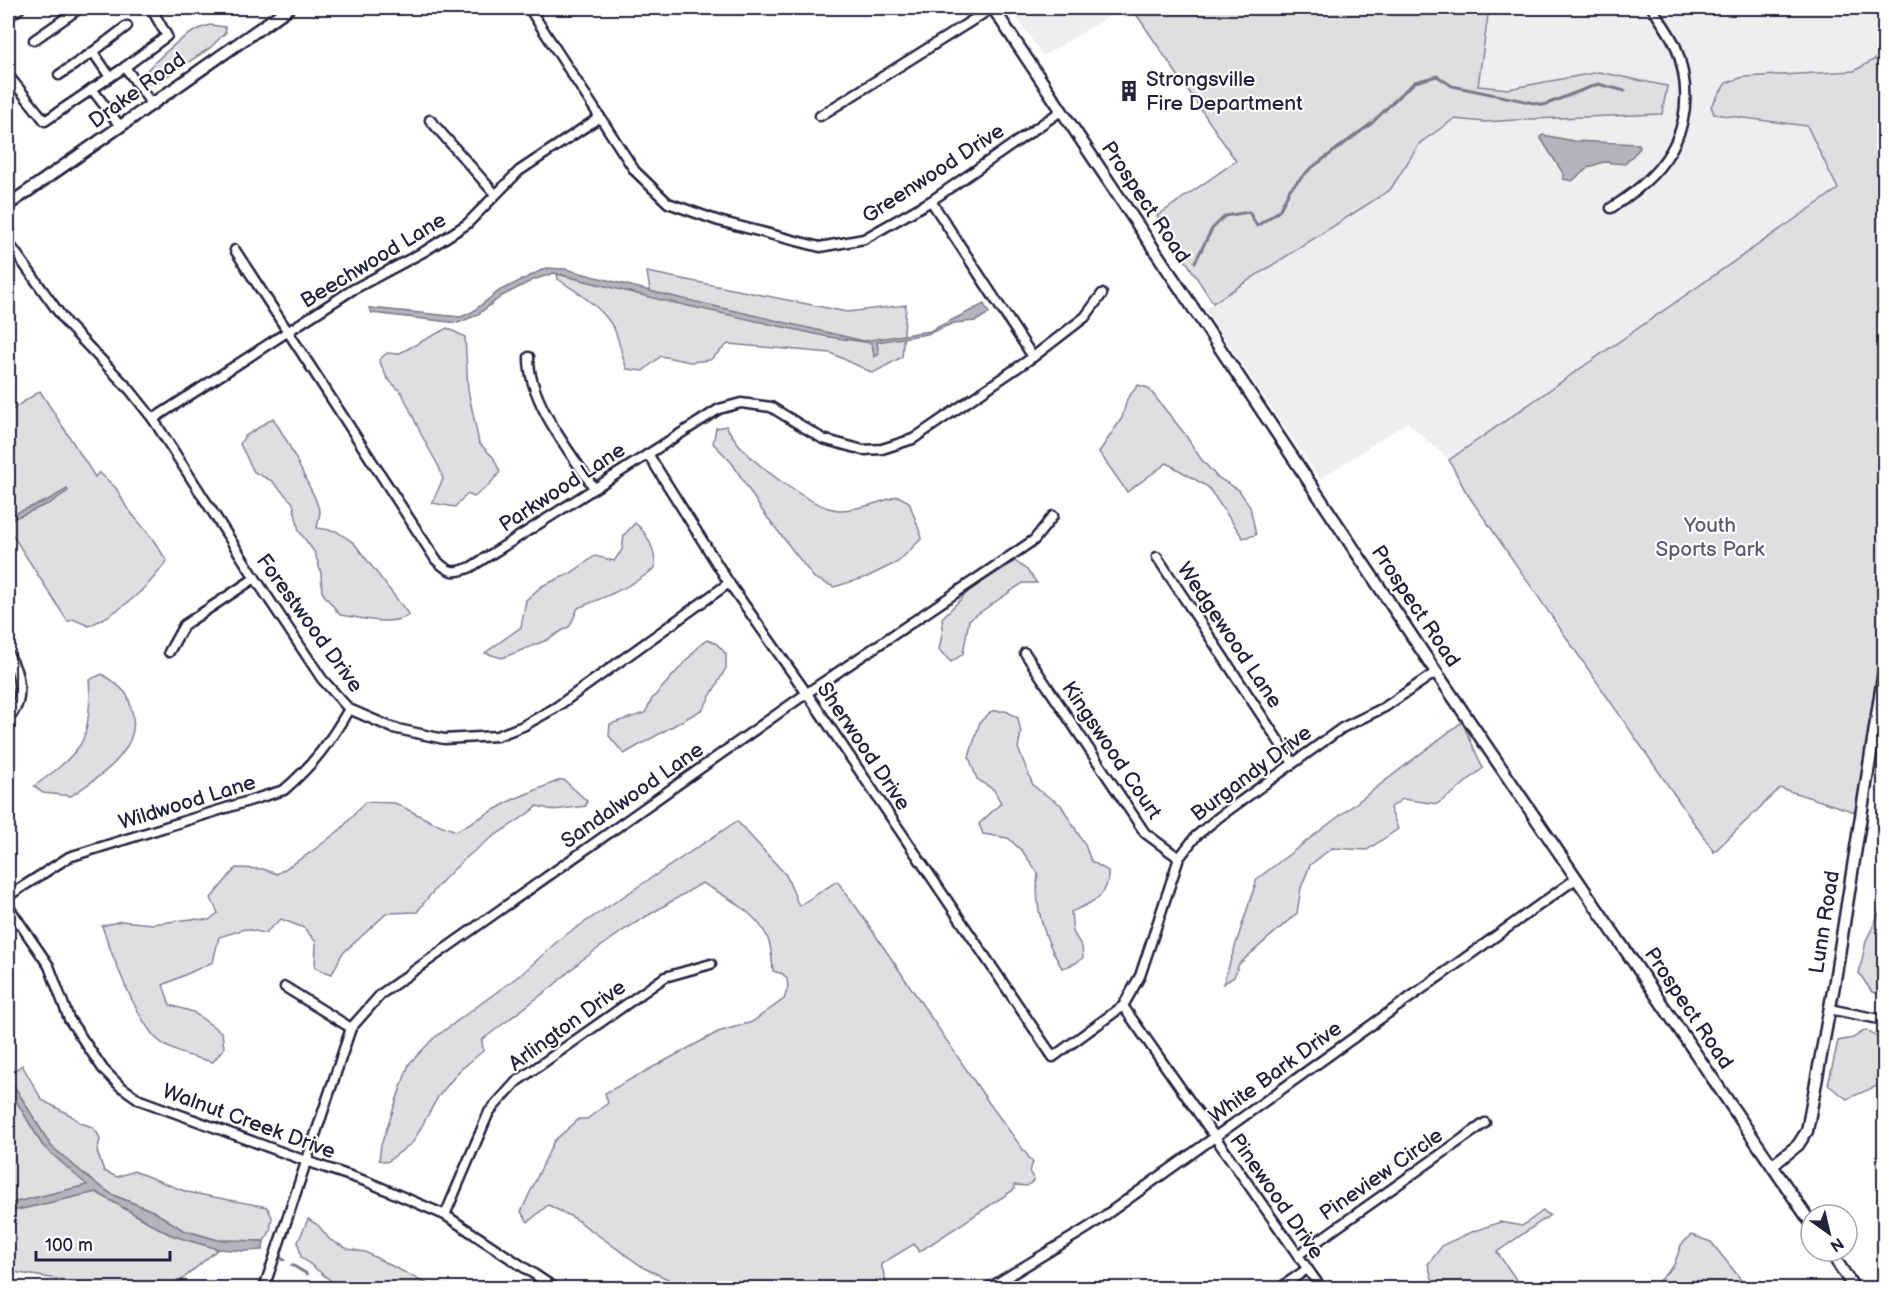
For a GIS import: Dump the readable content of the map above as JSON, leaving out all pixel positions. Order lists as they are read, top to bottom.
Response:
{
  "streets": {
    "street": [
      "Drake Road",
      "Greenwood Drive",
      "Prospect Road",
      "Beechwood Lane",
      "Parkwood Lane",
      "Forestwood Drive",
      "Wedgewood Lane",
      "Sherwood Drive",
      "Kingswood Court",
      "Burgandy Drive",
      "Sandalwood Lane",
      "Wildwood Lane",
      "Lunn Road",
      "Arlington Drive",
      "White Bark Drive",
      "Walnut Creek Drive",
      "Pineview Circle",
      "Pinewood Drive"
    ]
  },
  "crossings": [
    ["Greenwood Drive", "Prospect Road"],
    ["Greenwood Drive", "Beechwood Lane"],
    ["Prospect Road", "Burgandy Drive"],
    ["Prospect Road", "Lunn Road"],
    ["Prospect Road", "White Bark Drive"],
    ["Beechwood Lane", "Parkwood Lane"],
    ["Beechwood Lane", "Forestwood Drive"],
    ["Parkwood Lane", "Sherwood Drive"],
    ["Forestwood Drive", "Sherwood Drive"],
    ["Forestwood Drive", "Wildwood Lane"],
    ["Wedgewood Lane", "Burgandy Drive"],
    ["Sherwood Drive", "Burgandy Drive"],
    ["Sherwood Drive", "Sandalwood Lane"],
    ["Kingswood Court", "Burgandy Drive"],
    ["Burgandy Drive", "Pinewood Drive"],
    ["Sandalwood Lane", "Walnut Creek Drive"],
    ["Arlington Drive", "Walnut Creek Drive"],
    ["White Bark Drive", "Pinewood Drive"],
    ["Pineview Circle", "Pinewood Drive"]
  ],
  "parks": ["Youth Sports Park"],
  "places": {
    "building": ["Strongsville Fire Department"]
  },
  "scale_bar": "100 m",
  "north": "bottom right"
}
